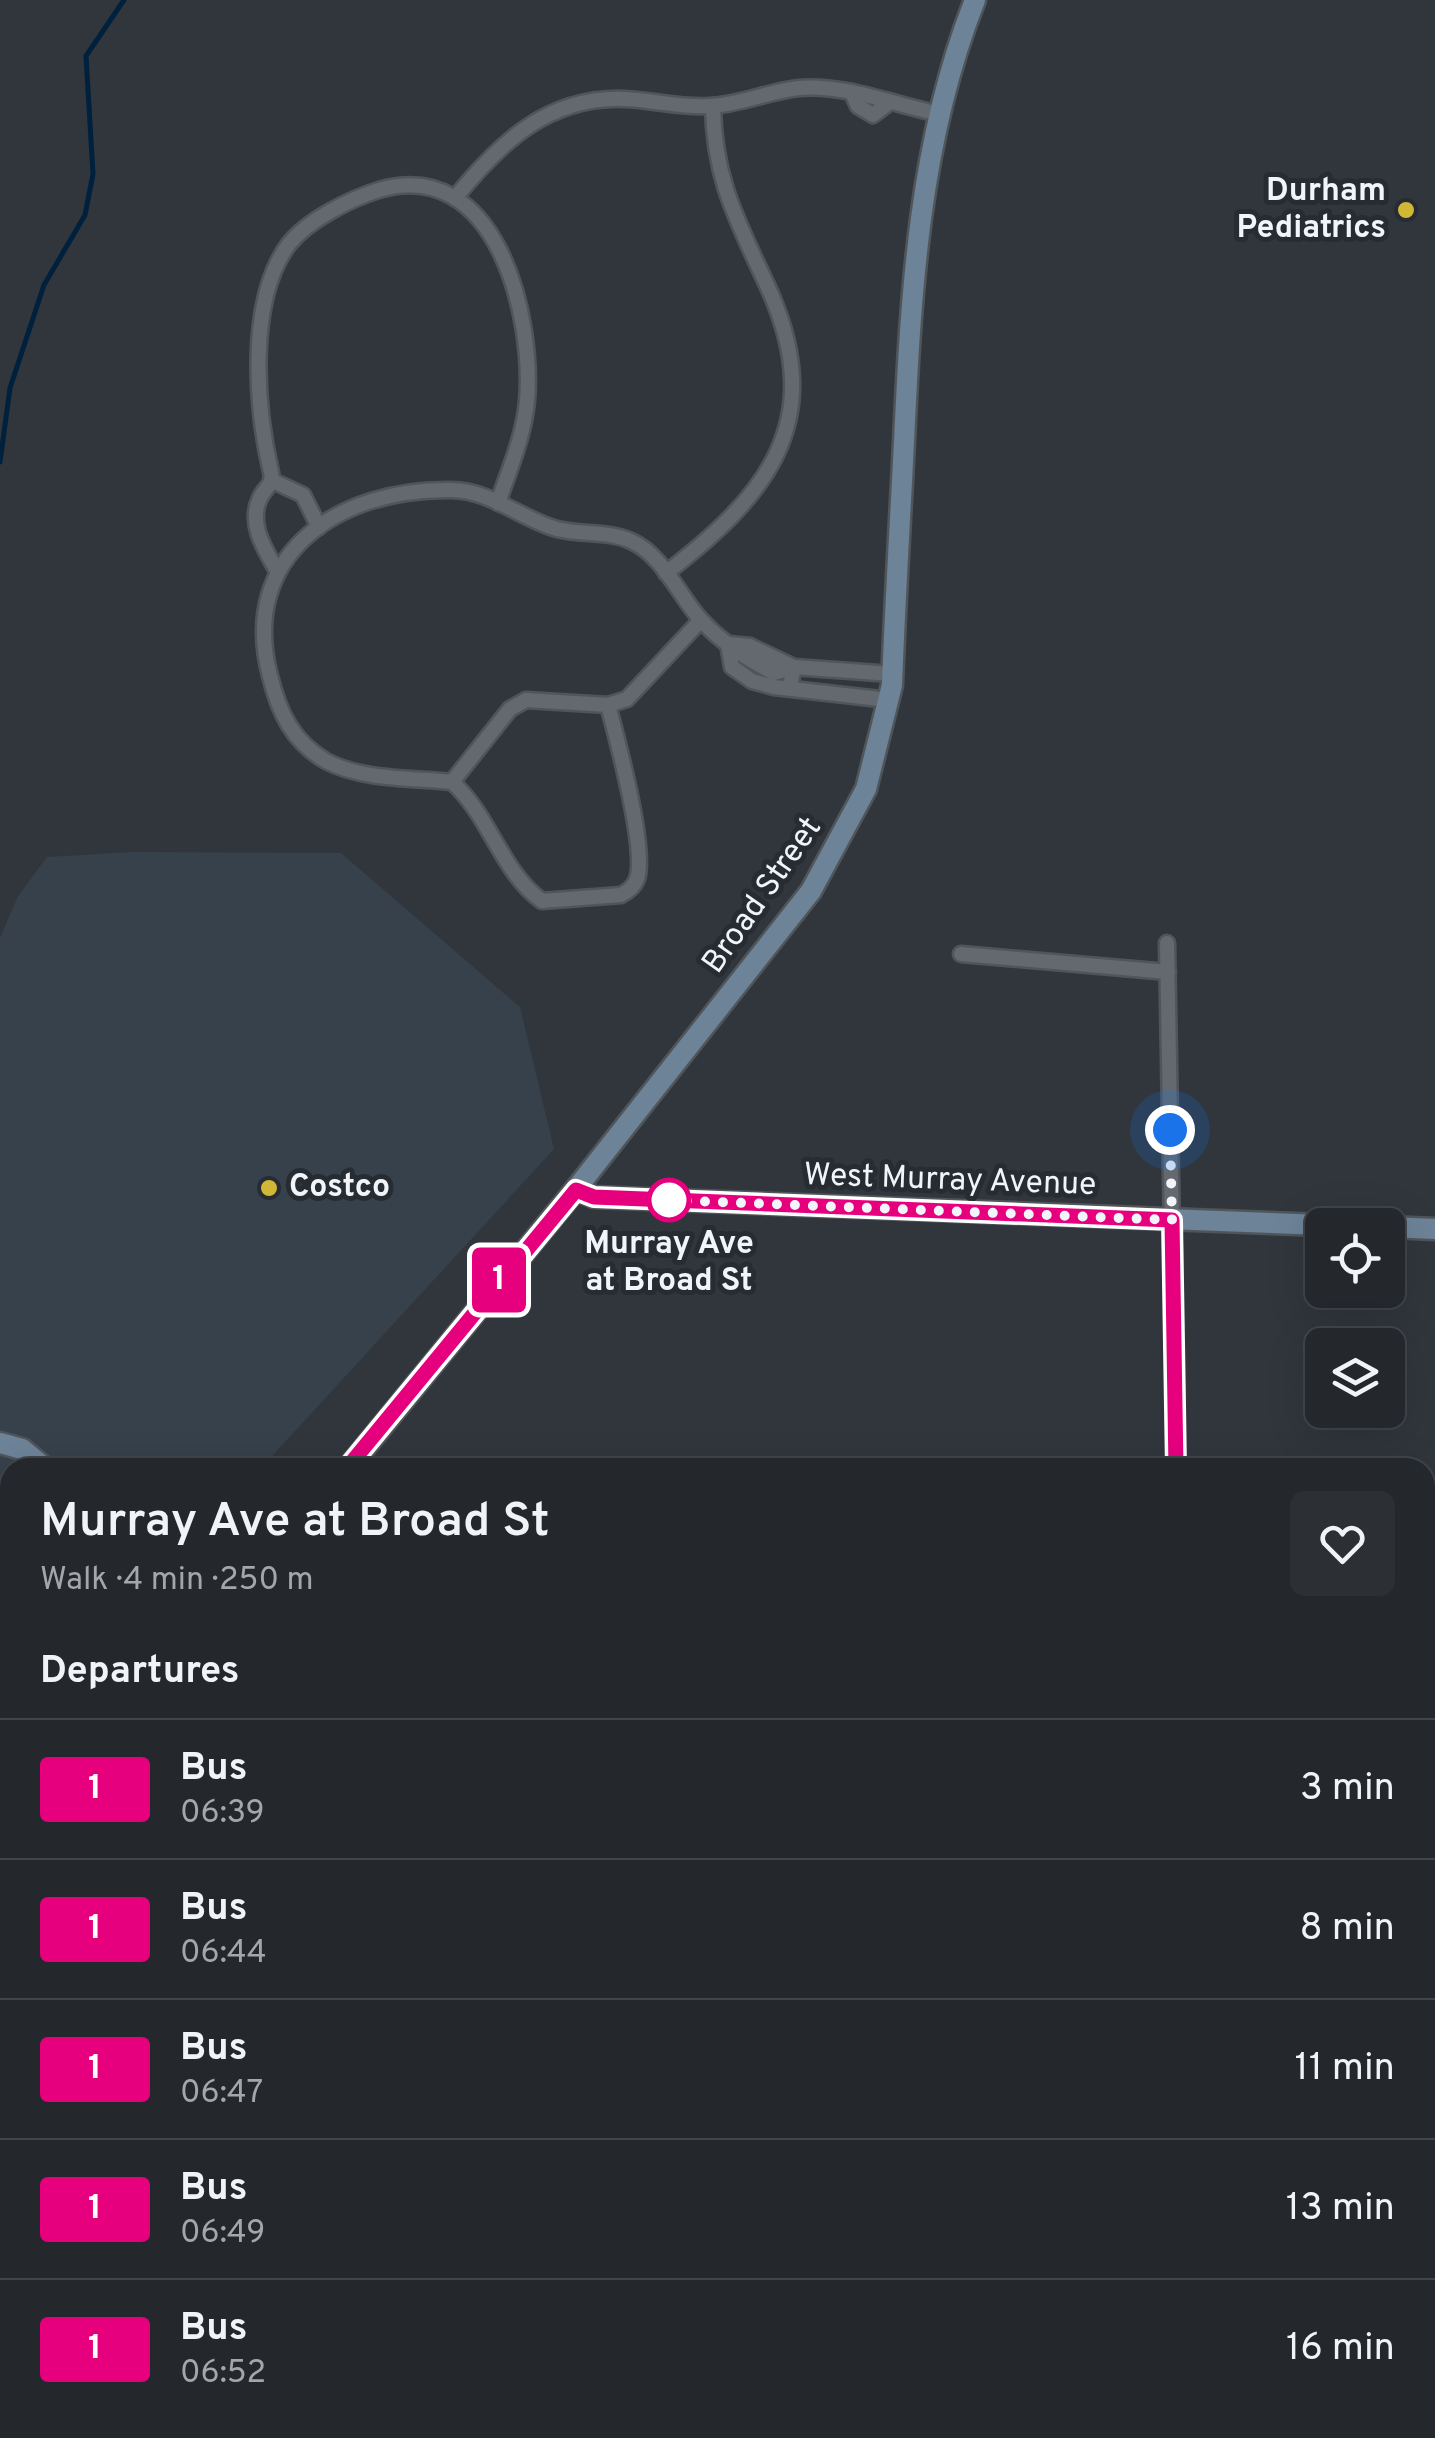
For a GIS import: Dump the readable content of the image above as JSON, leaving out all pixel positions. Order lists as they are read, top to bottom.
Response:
{
  "streets": {
    "main road": ["Broad Street", "West Murray Avenue"]
  },
  "crossings": [
    ["Broad Street", "West Murray Avenue"]
  ],
  "places": ["Durham Pediatrics", "Costco", "Murray Ave at Broad St"],
  "lines": ["bus line 1"],
  "page": {
    "on_map": "1",
    "heading": [
      ["Murray Ave at Broad St", "Walk · 4 min · 250 m"],
      "Departures"
    ],
    "list": [
      {
        "mark": "1",
        "name": "Bus",
        "note": "06:39",
        "value": "3 min"
      },
      {
        "mark": "1",
        "name": "Bus",
        "note": "06:44",
        "value": "8 min"
      },
      {
        "mark": "1",
        "name": "Bus",
        "note": "06:47",
        "value": "11 min"
      },
      {
        "mark": "1",
        "name": "Bus",
        "note": "06:49",
        "value": "13 min"
      },
      {
        "mark": "1",
        "name": "Bus",
        "note": "06:52",
        "value": "16 min"
      }
    ]
  }
}
